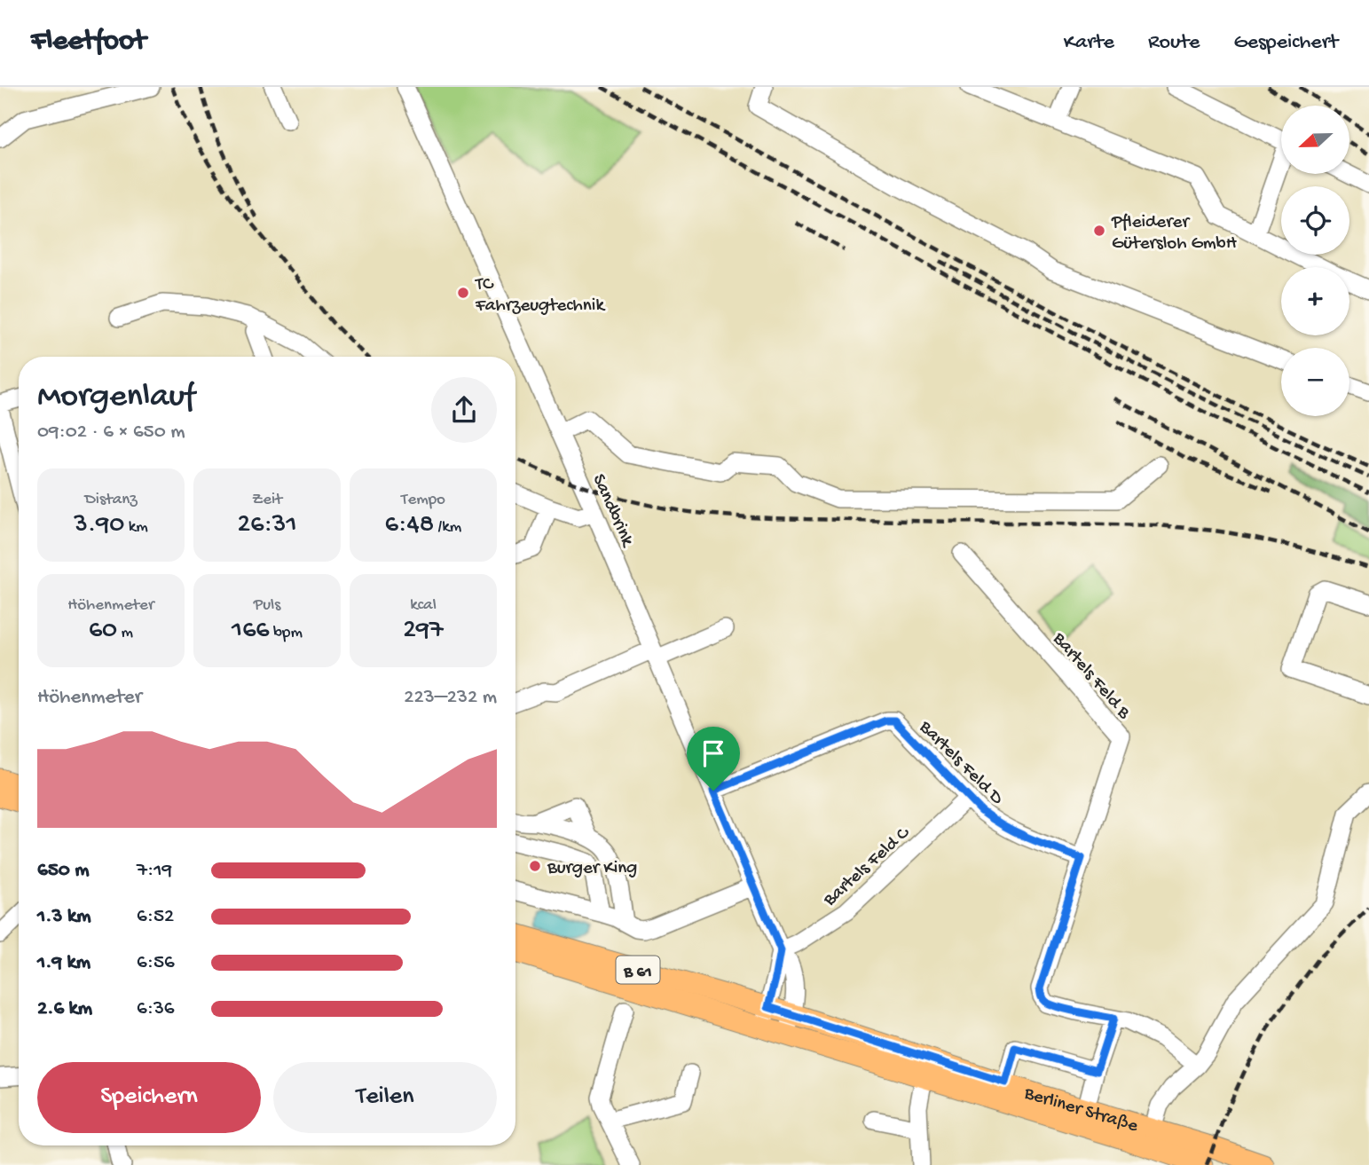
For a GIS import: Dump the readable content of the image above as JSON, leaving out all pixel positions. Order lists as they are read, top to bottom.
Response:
{
  "streets": {
    "main road": ["B 61", "Berliner Straße"],
    "street": [
      "Sandbrink",
      "Bartels Feld B",
      "Bartels Feld D",
      "Bartels Feld C"
    ]
  },
  "crossings": [
    ["Sandbrink", "Bartels Feld D"],
    ["Sandbrink", "Bartels Feld C"],
    ["Sandbrink", "Berliner Straße"],
    ["Bartels Feld B", "Bartels Feld D"],
    ["Bartels Feld D", "Bartels Feld C"]
  ],
  "places": ["Pfleiderer Gütersloh GmbH", "TC Fahrzeugtechnik", "Burger King"],
  "north": "left",
  "page": {
    "header": "Fleetfoot",
    "nav": ["Karte", "Route", "Gespeichert"],
    "map_buttons": ["+", "−"],
    "heading": ["Morgenlauf", "09:02 · 6 × 650 m"],
    "stats": [
      ["Distanz", "3.90 km"],
      ["Zeit", "26:31"],
      ["Tempo", "6:48 /km"],
      ["Höhenmeter", "60 m"],
      ["Puls", "166 bpm"],
      ["kcal", "297"]
    ],
    "chart": ["Höhenmeter", "223–232 m"],
    "list": [
      {
        "name": "650 m",
        "note": "7:19"
      },
      {
        "name": "1.3 km",
        "note": "6:52"
      },
      {
        "name": "1.9 km",
        "note": "6:56"
      },
      {
        "name": "2.6 km",
        "note": "6:36"
      }
    ],
    "buttons": ["Speichern", "Teilen"]
  }
}
